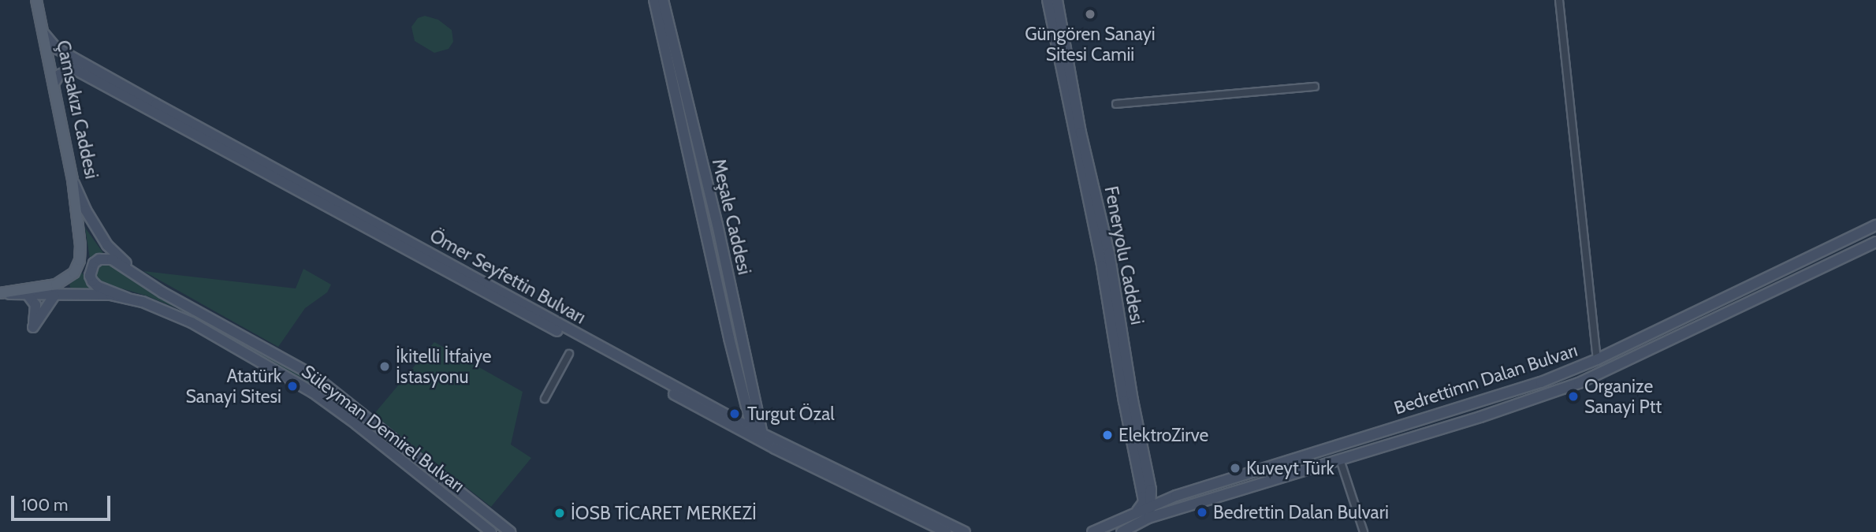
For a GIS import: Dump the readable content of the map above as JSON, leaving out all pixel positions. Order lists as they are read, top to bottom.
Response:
{
  "streets": {
    "main road": ["Çamsakızı Caddesi", "Süleyman Demirel Bulvarı"],
    "street": [
      "Meşale Caddesi",
      "Feneryolu Caddesi",
      "Ömer Seyfettin Bulvarı",
      "Bedrettimn Dalan Bulvarı"
    ]
  },
  "crossings": [
    ["Çamsakızı Caddesi", "Ömer Seyfettin Bulvarı"],
    ["Çamsakızı Caddesi", "Süleyman Demirel Bulvarı"],
    ["Meşale Caddesi", "Ömer Seyfettin Bulvarı"],
    ["Feneryolu Caddesi", "Bedrettimn Dalan Bulvarı"]
  ],
  "places": [
    "Güngören Sanayi Sitesi Camii",
    "İkitelli İtfaiye İstasyonu",
    "Atatürk Sanayi Sitesi",
    "Organize Sanayi Ptt",
    "Turgut Özal",
    "ElektroZirve",
    "Kuveyt Türk",
    "Bedrettin Dalan Bulvari",
    "İOSB TİCARET MERKEZİ"
  ],
  "scale_bar": "100 m"
}
